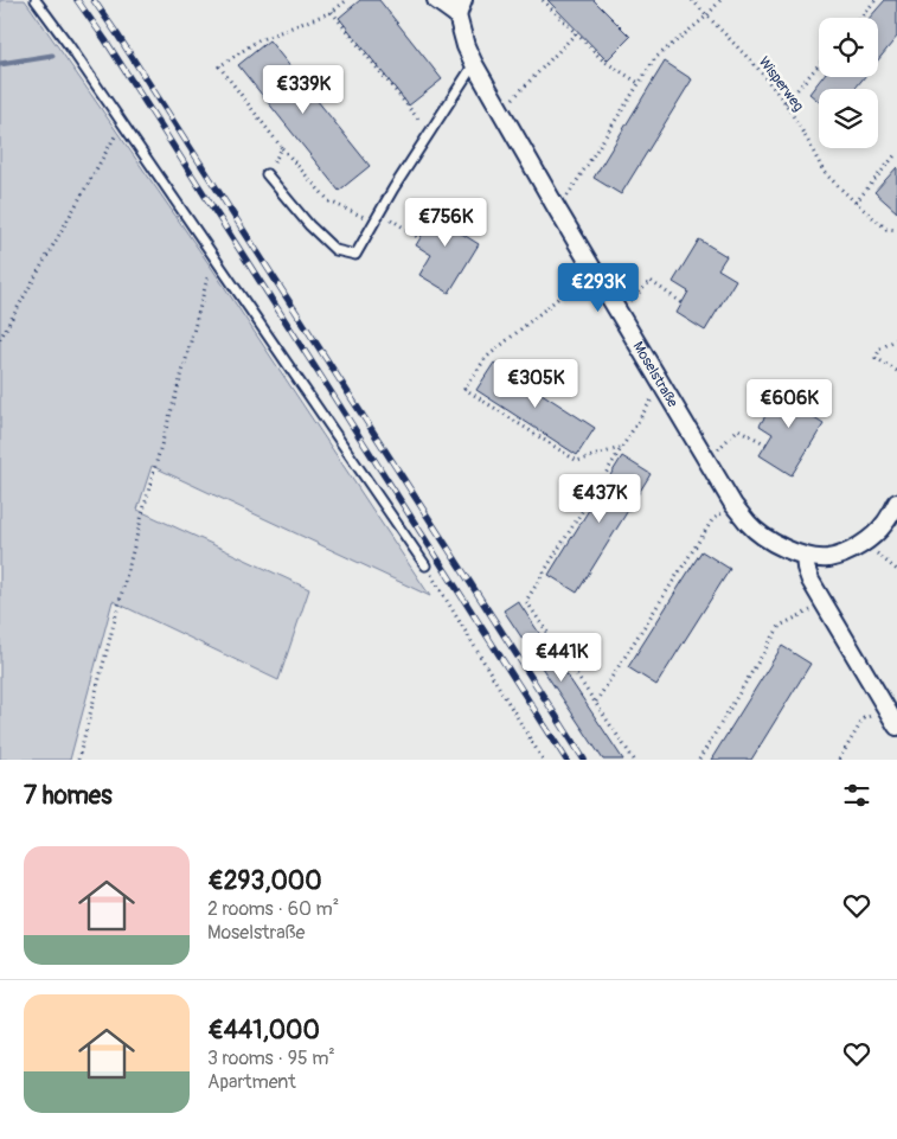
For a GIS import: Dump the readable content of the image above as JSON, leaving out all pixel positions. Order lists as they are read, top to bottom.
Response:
{
  "streets": {
    "street": ["Moselstraße"],
    "path": ["Wisperweg"]
  },
  "page": {
    "price": [
      "€339K",
      "€756K",
      "€293K",
      "€305K",
      "€606K",
      "€437K",
      "€441K"
    ],
    "heading": "7 homes",
    "list": [
      {
        "name": "€293,000",
        "note": "2 rooms · 60 m² · Moselstraße"
      },
      {
        "name": "€441,000",
        "note": "3 rooms · 95 m² · Apartment"
      }
    ]
  }
}
